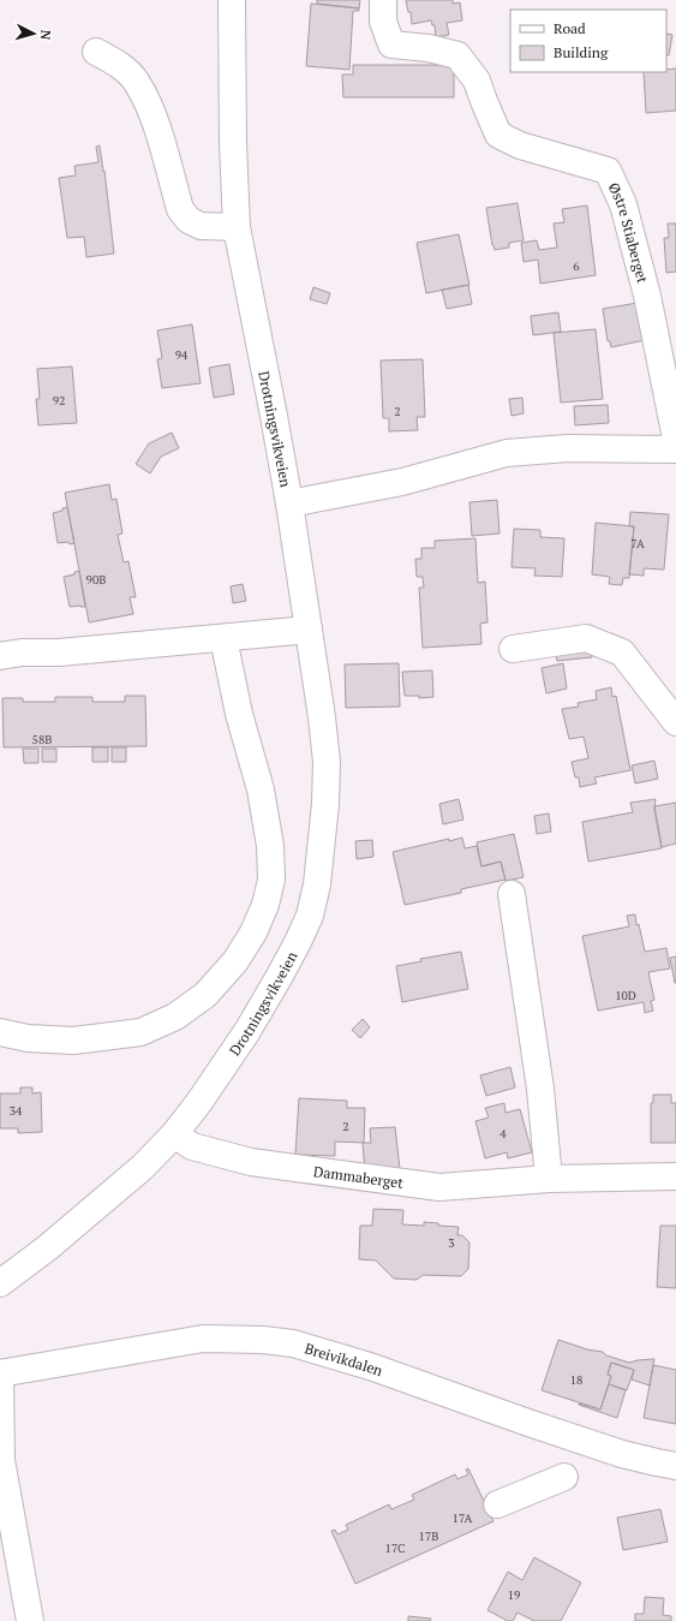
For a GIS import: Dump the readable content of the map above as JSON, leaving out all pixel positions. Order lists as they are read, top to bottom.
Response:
{
  "streets": {
    "main road": [
      "Østre Stiaberget",
      "Drotningsvikveien",
      "Dammaberget",
      "Breivikdalen"
    ]
  },
  "crossings": [
    ["Drotningsvikveien", "Dammaberget"]
  ],
  "house_numbers": [
    "6",
    "94",
    "92",
    "2",
    "7A",
    "90B",
    "58B",
    "10D",
    "34",
    "2",
    "4",
    "3",
    "18",
    "17A",
    "17B",
    "17C",
    "19"
  ],
  "legend": ["Road", "Building"],
  "north": "right"
}
